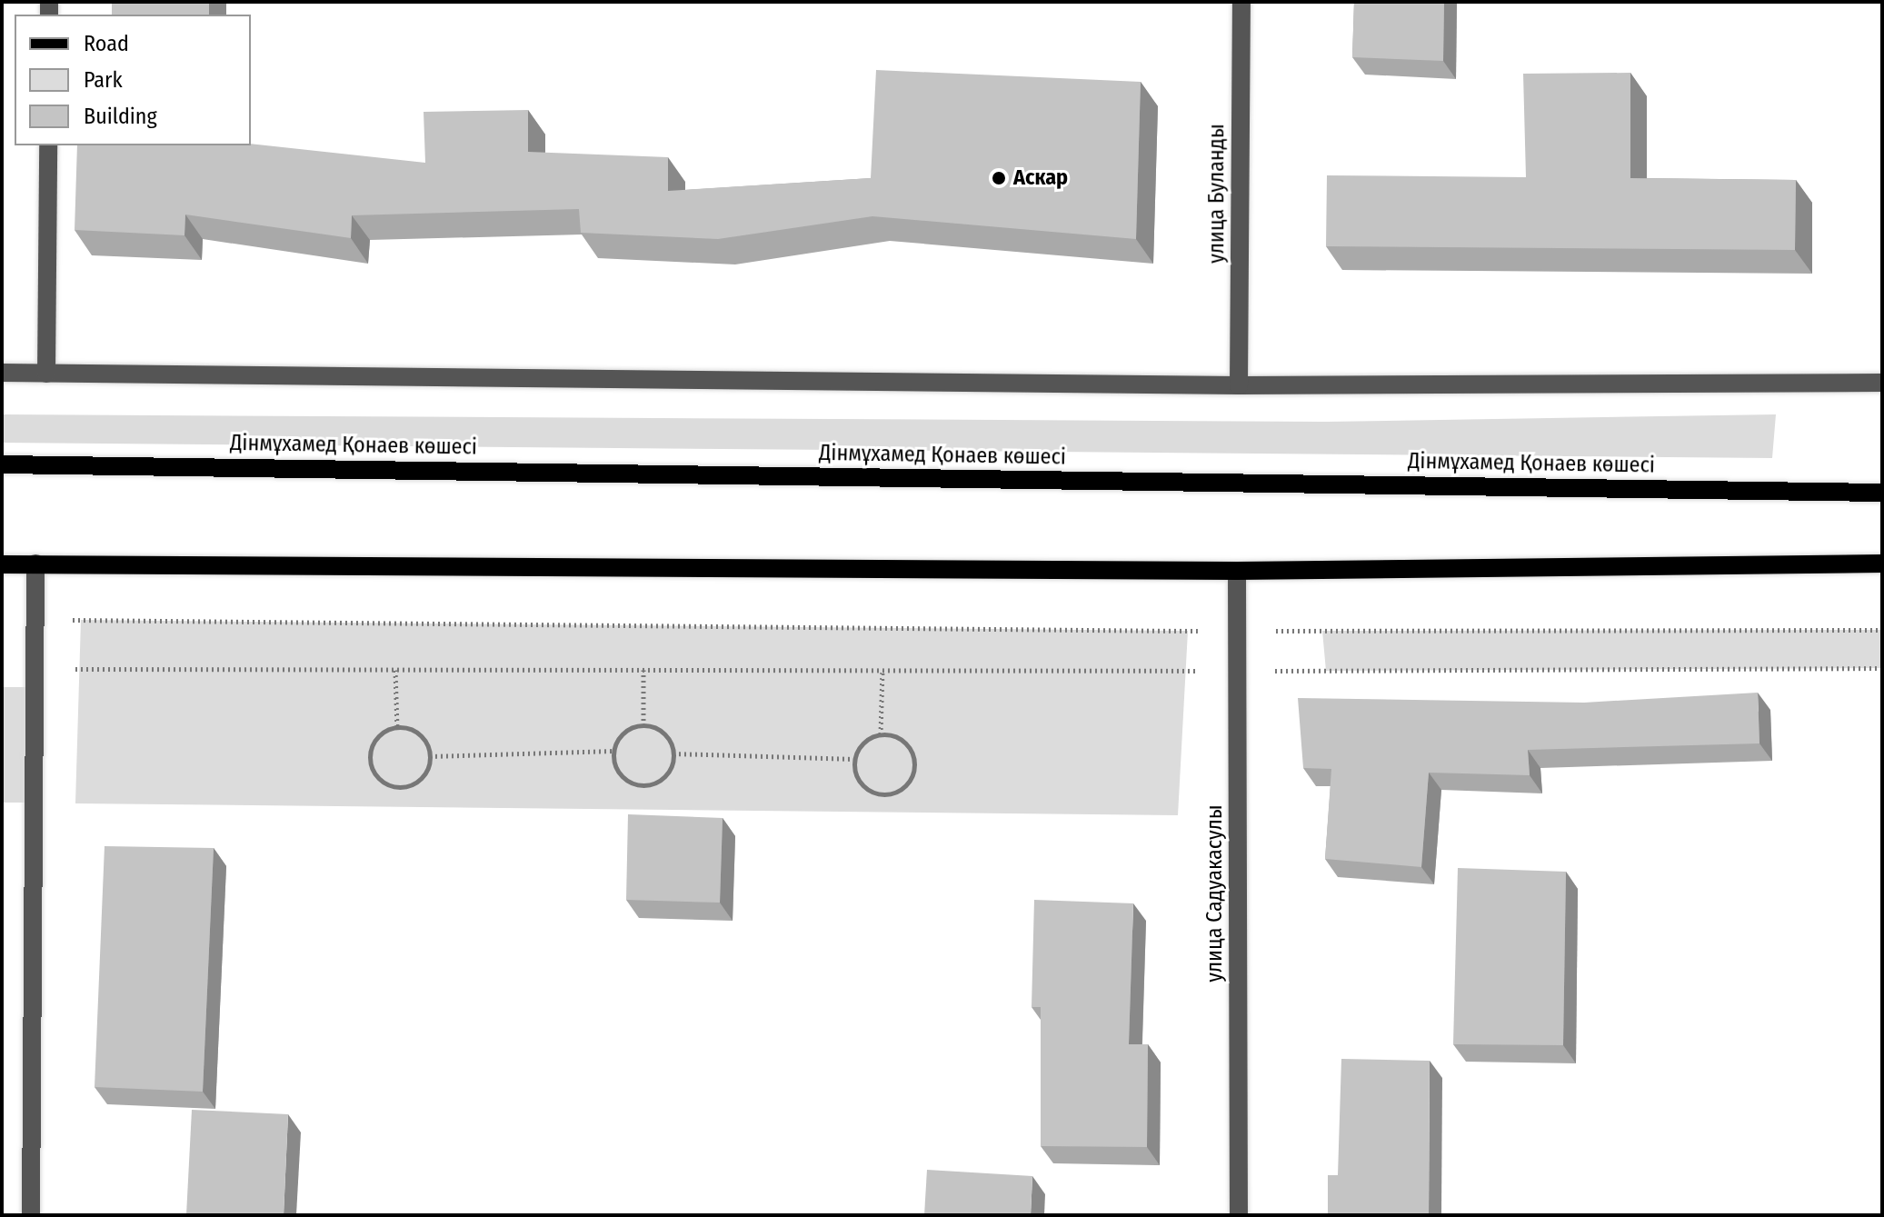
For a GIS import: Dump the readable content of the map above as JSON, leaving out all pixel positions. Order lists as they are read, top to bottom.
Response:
{
  "streets": {
    "main road": ["Дінмұхамед Қонаев көшесі"],
    "street": ["улица Буланды", "улица Садуакасулы"]
  },
  "places": ["Аскар"],
  "legend": ["Road", "Park", "Building"]
}
